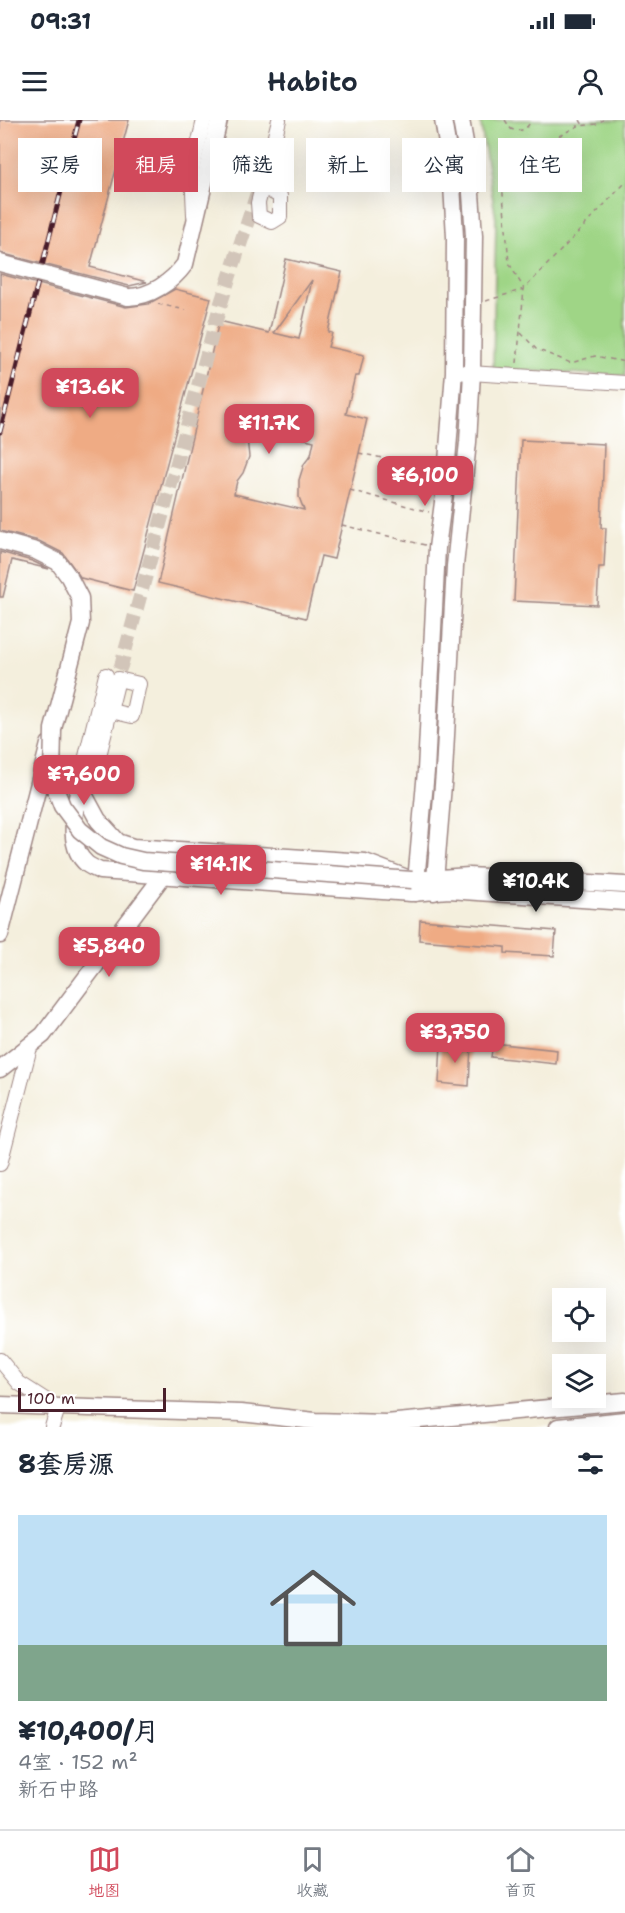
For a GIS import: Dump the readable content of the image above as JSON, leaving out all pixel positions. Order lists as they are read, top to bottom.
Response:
{
  "scale_bar": "100 m",
  "page": {
    "status": "09:31",
    "header": "Habito",
    "chip": [
      "买房",
      "租房",
      "筛选",
      "新上",
      "公寓",
      "住宅"
    ],
    "price": [
      "¥13.6K",
      "¥11.7K",
      "¥6,100",
      "¥7,600",
      "¥14.1K",
      "¥10.4K",
      "¥5,840",
      "¥3,750"
    ],
    "scale": "100 m",
    "heading": "8套房源",
    "list": [
      {
        "name": "¥10,400/月",
        "note": "4室 · 152 m² · 新石中路"
      }
    ],
    "tabs": ["地图", "收藏", "首页"]
  }
}
